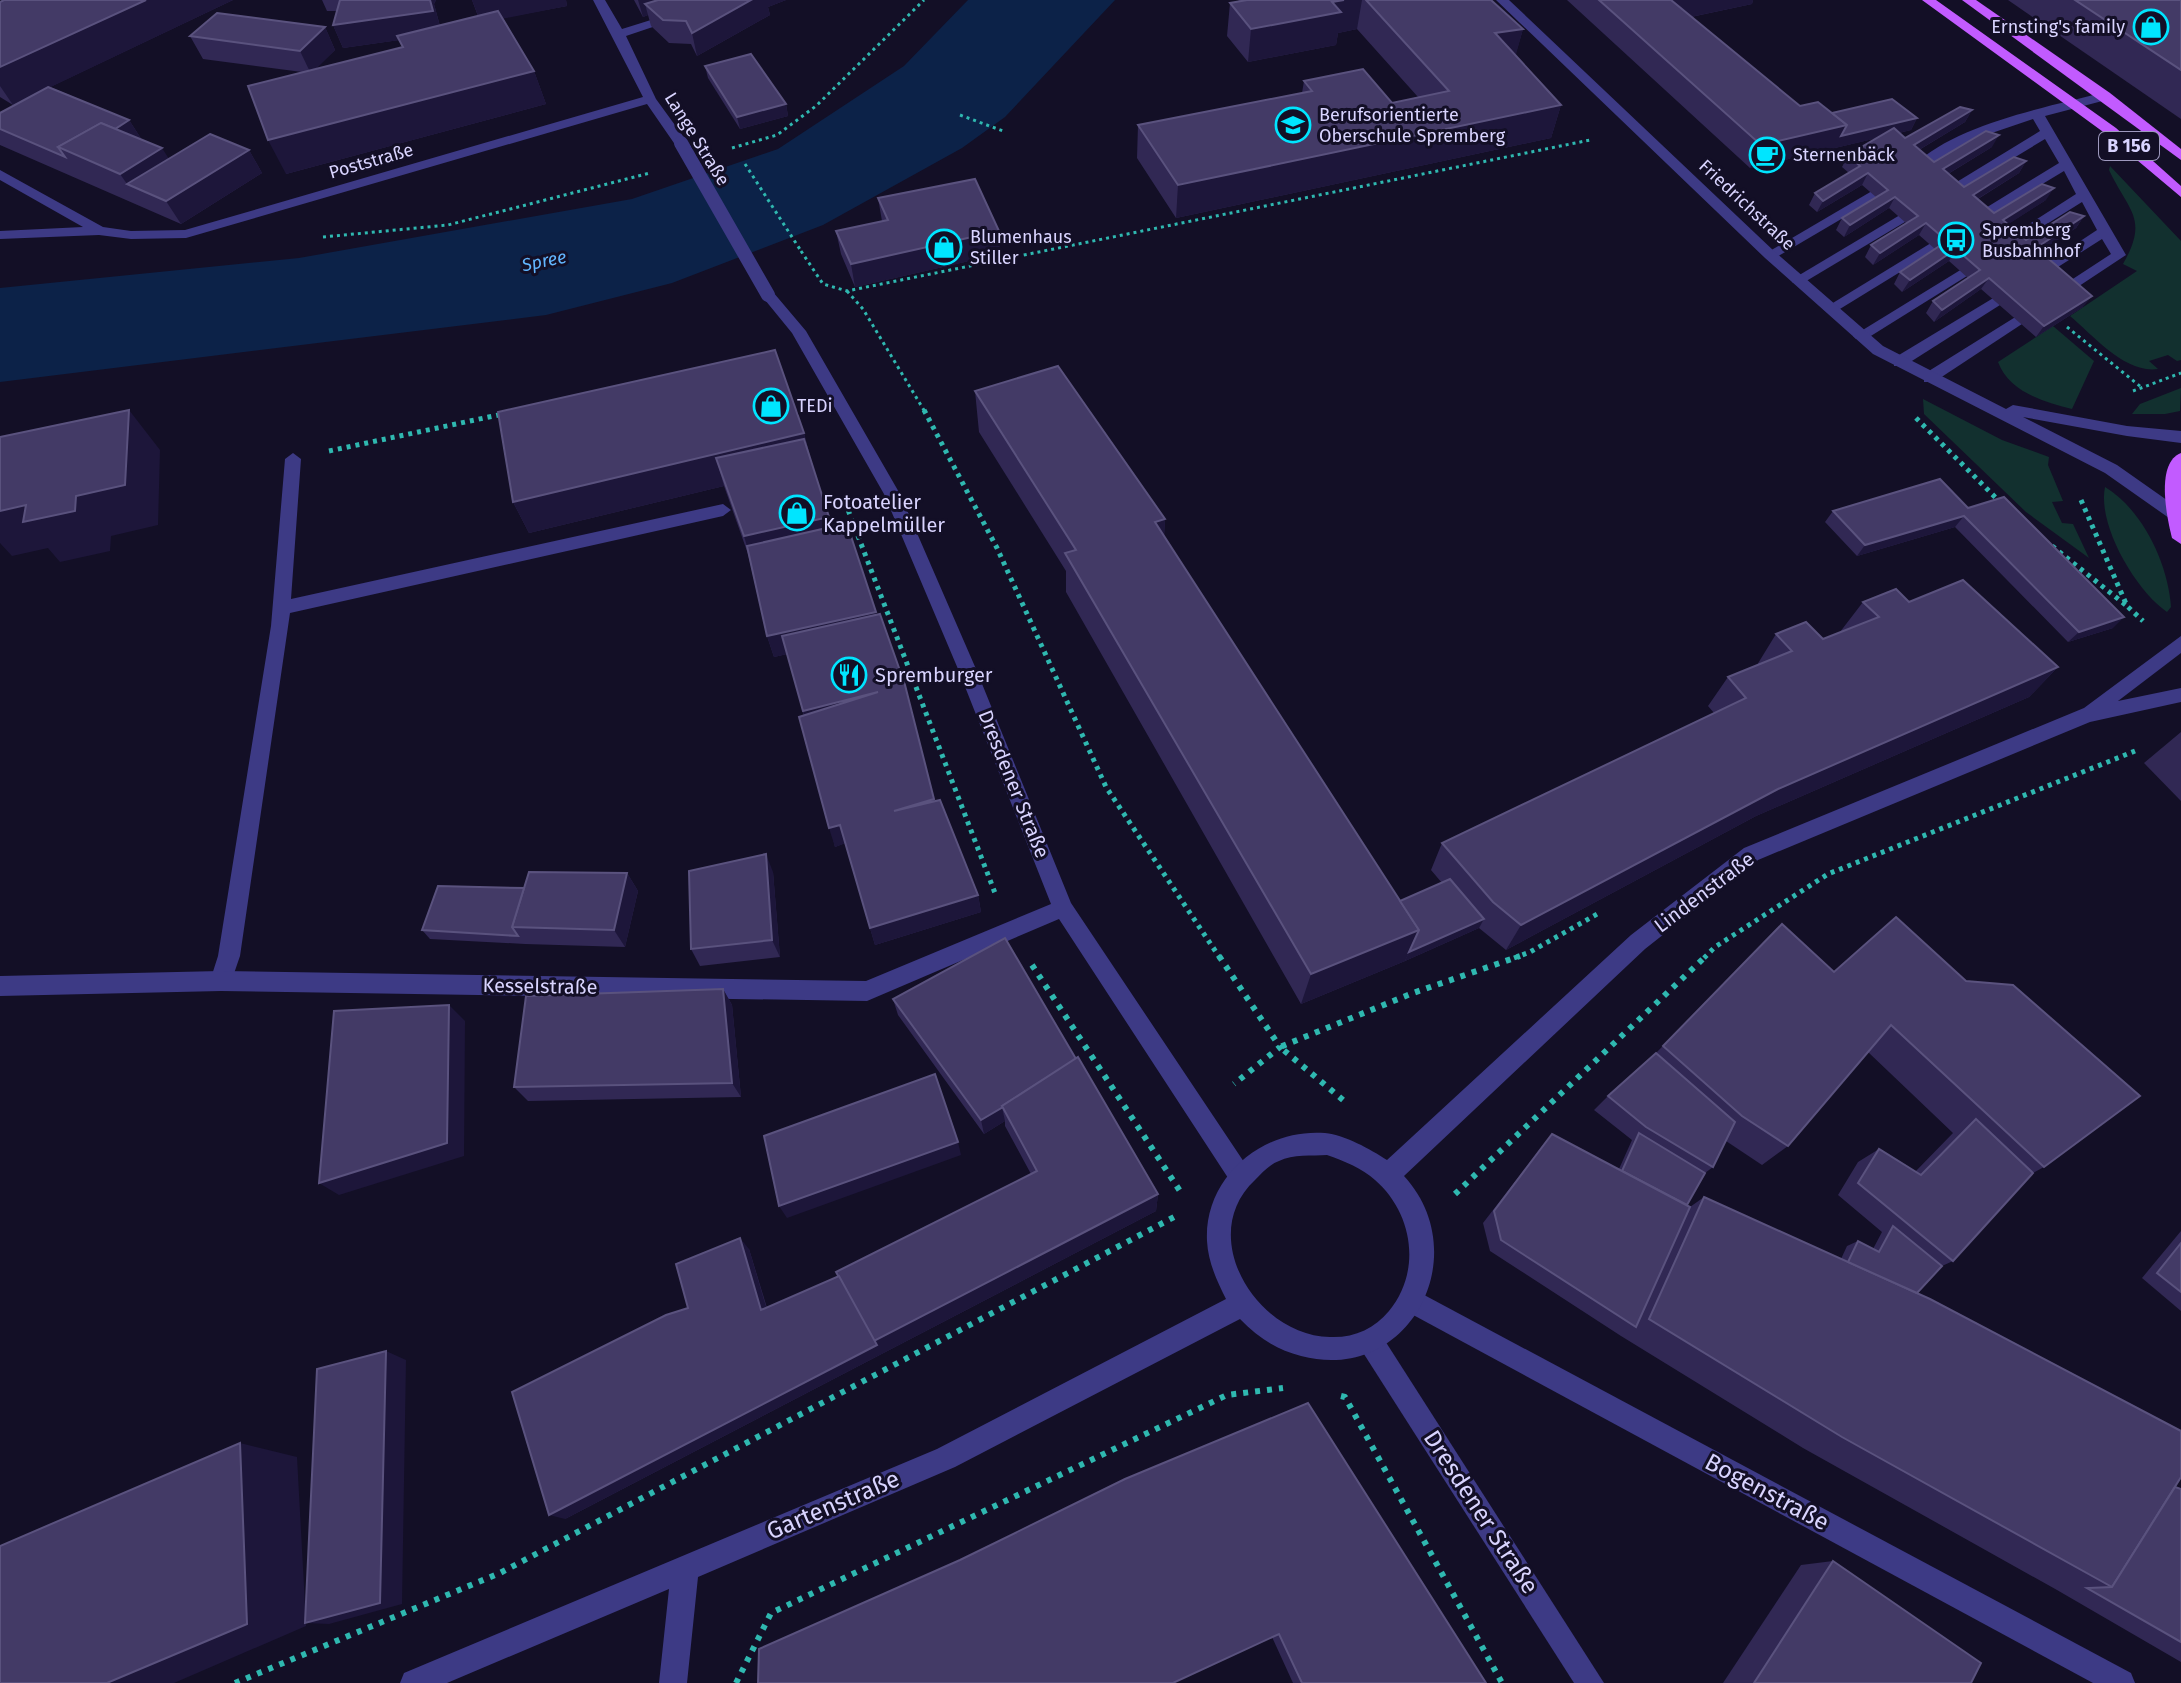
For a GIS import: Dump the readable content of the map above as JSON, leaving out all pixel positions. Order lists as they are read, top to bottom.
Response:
{
  "streets": {
    "main road": ["B 156"],
    "street": [
      "Lange Straße",
      "Poststraße",
      "Friedrichstraße",
      "Dresdener Straße",
      "Lindenstraße",
      "Kesselstraße",
      "Bogenstraße",
      "Gartenstraße"
    ]
  },
  "crossings": [
    ["Lange Straße", "Poststraße"],
    ["Lange Straße", "Dresdener Straße"],
    ["Dresdener Straße", "Lindenstraße"],
    ["Dresdener Straße", "Kesselstraße"],
    ["Dresdener Straße", "Bogenstraße"],
    ["Dresdener Straße", "Gartenstraße"],
    ["Lindenstraße", "Bogenstraße"],
    ["Lindenstraße", "Gartenstraße"],
    ["Bogenstraße", "Gartenstraße"]
  ],
  "water": ["Spree"],
  "places": {
    "shop": [
      "Ernsting's family",
      "Blumenhaus Stiller",
      "TEDi",
      "Fotoatelier Kappelmüller"
    ],
    "school or university": ["Berufsorientierte Oberschule Spremberg"],
    "cafe": ["Sternenbäck"],
    "bus stop": ["Spremberg Busbahnhof"],
    "restaurant": ["Spremburger"]
  }
}
